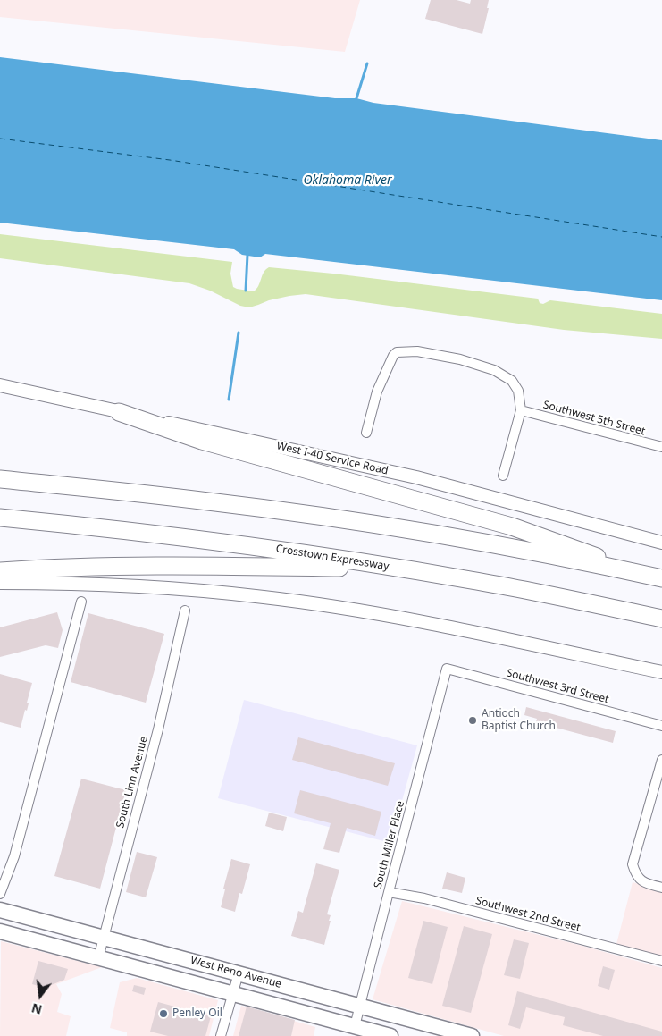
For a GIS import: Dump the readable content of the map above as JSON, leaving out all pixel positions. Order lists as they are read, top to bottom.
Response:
{
  "streets": {
    "highway": ["Crosstown Expressway"],
    "main road": ["West I-40 Service Road", "West Reno Avenue"],
    "street": [
      "Southwest 5th Street",
      "Southwest 3rd Street",
      "South Linn Avenue",
      "South Miller Place",
      "Southwest 2nd Street"
    ]
  },
  "crossings": [
    ["Southwest 3rd Street", "South Miller Place"],
    ["South Linn Avenue", "West Reno Avenue"],
    ["South Miller Place", "Southwest 2nd Street"],
    ["South Miller Place", "West Reno Avenue"]
  ],
  "water": ["Oklahoma River"],
  "places": ["Antioch Baptist Church", "Penley Oil"],
  "north": "bottom"
}
